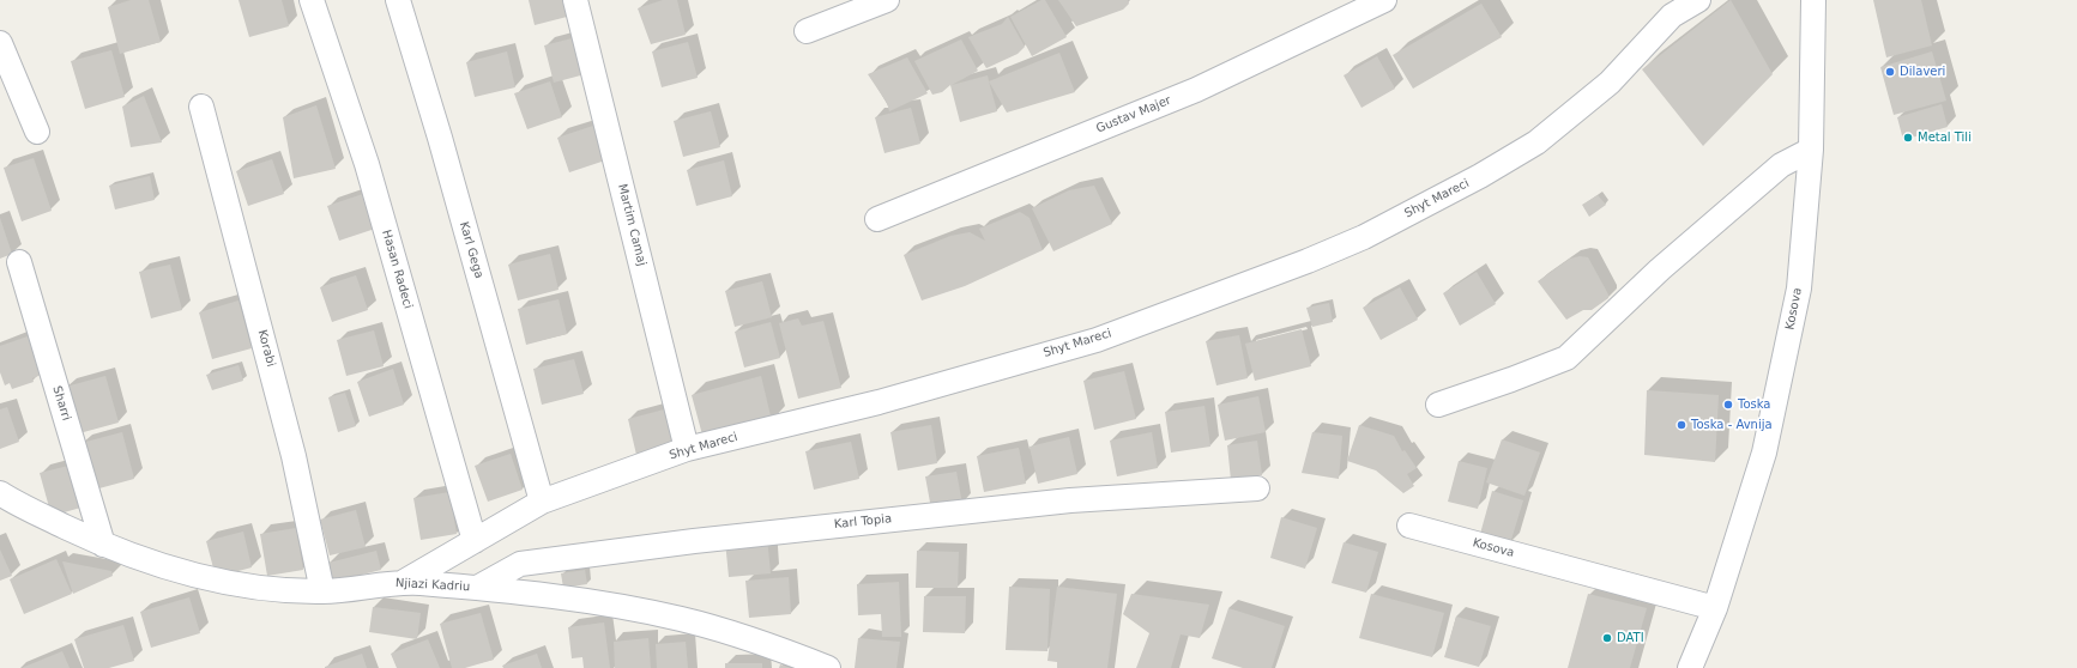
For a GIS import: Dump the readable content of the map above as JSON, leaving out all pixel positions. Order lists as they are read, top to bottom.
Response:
{
  "streets": {
    "street": [
      "Gustav Majer",
      "Shyt Mareci",
      "Martim Camaj",
      "Karl Gega",
      "Hasan Radeci",
      "Kosova",
      "Korabi",
      "Sharri",
      "Karl Topia",
      "Njiazi Kadriu"
    ]
  },
  "crossings": [
    ["Shyt Mareci", "Martim Camaj"],
    ["Shyt Mareci", "Karl Gega"],
    ["Shyt Mareci", "Hasan Radeci"],
    ["Shyt Mareci", "Njiazi Kadriu"],
    ["Korabi", "Njiazi Kadriu"],
    ["Sharri", "Njiazi Kadriu"],
    ["Karl Topia", "Njiazi Kadriu"]
  ],
  "places": [
    "Dilaveri",
    "Metal Tili",
    "Toska",
    "Toska - Avnija",
    "DATI"
  ]
}
